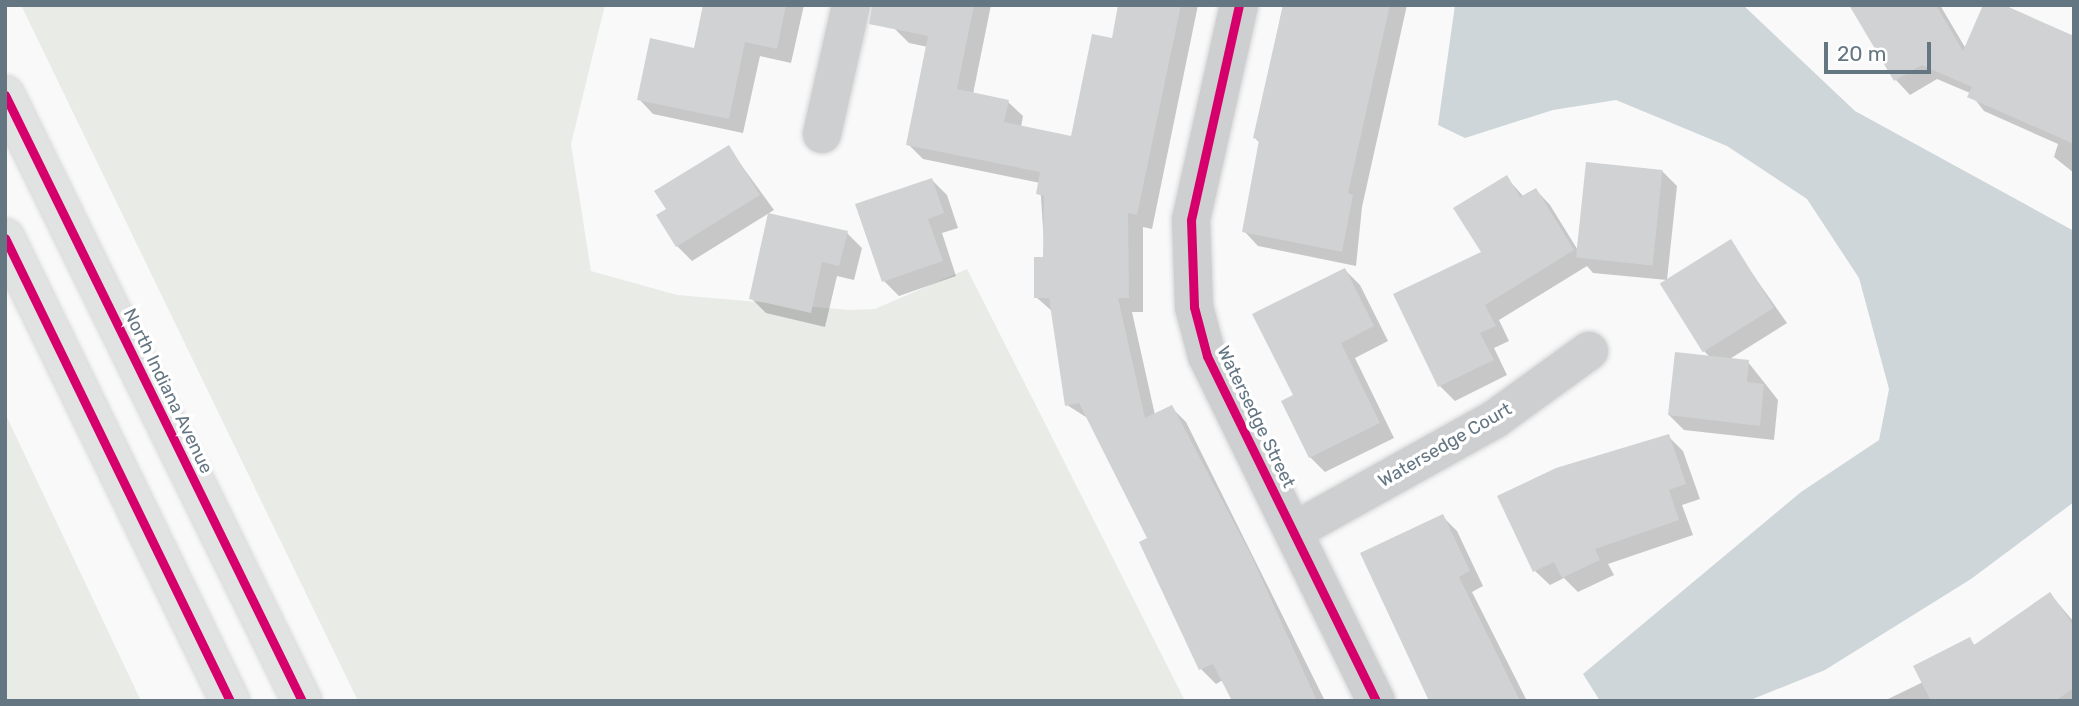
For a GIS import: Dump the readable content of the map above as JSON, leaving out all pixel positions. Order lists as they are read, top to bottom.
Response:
{
  "streets": {
    "main road": ["North Indiana Avenue"],
    "street": ["Watersedge Street", "Watersedge Court"]
  },
  "crossings": [
    ["Watersedge Street", "Watersedge Court"]
  ],
  "scale_bar": "20 m"
}
